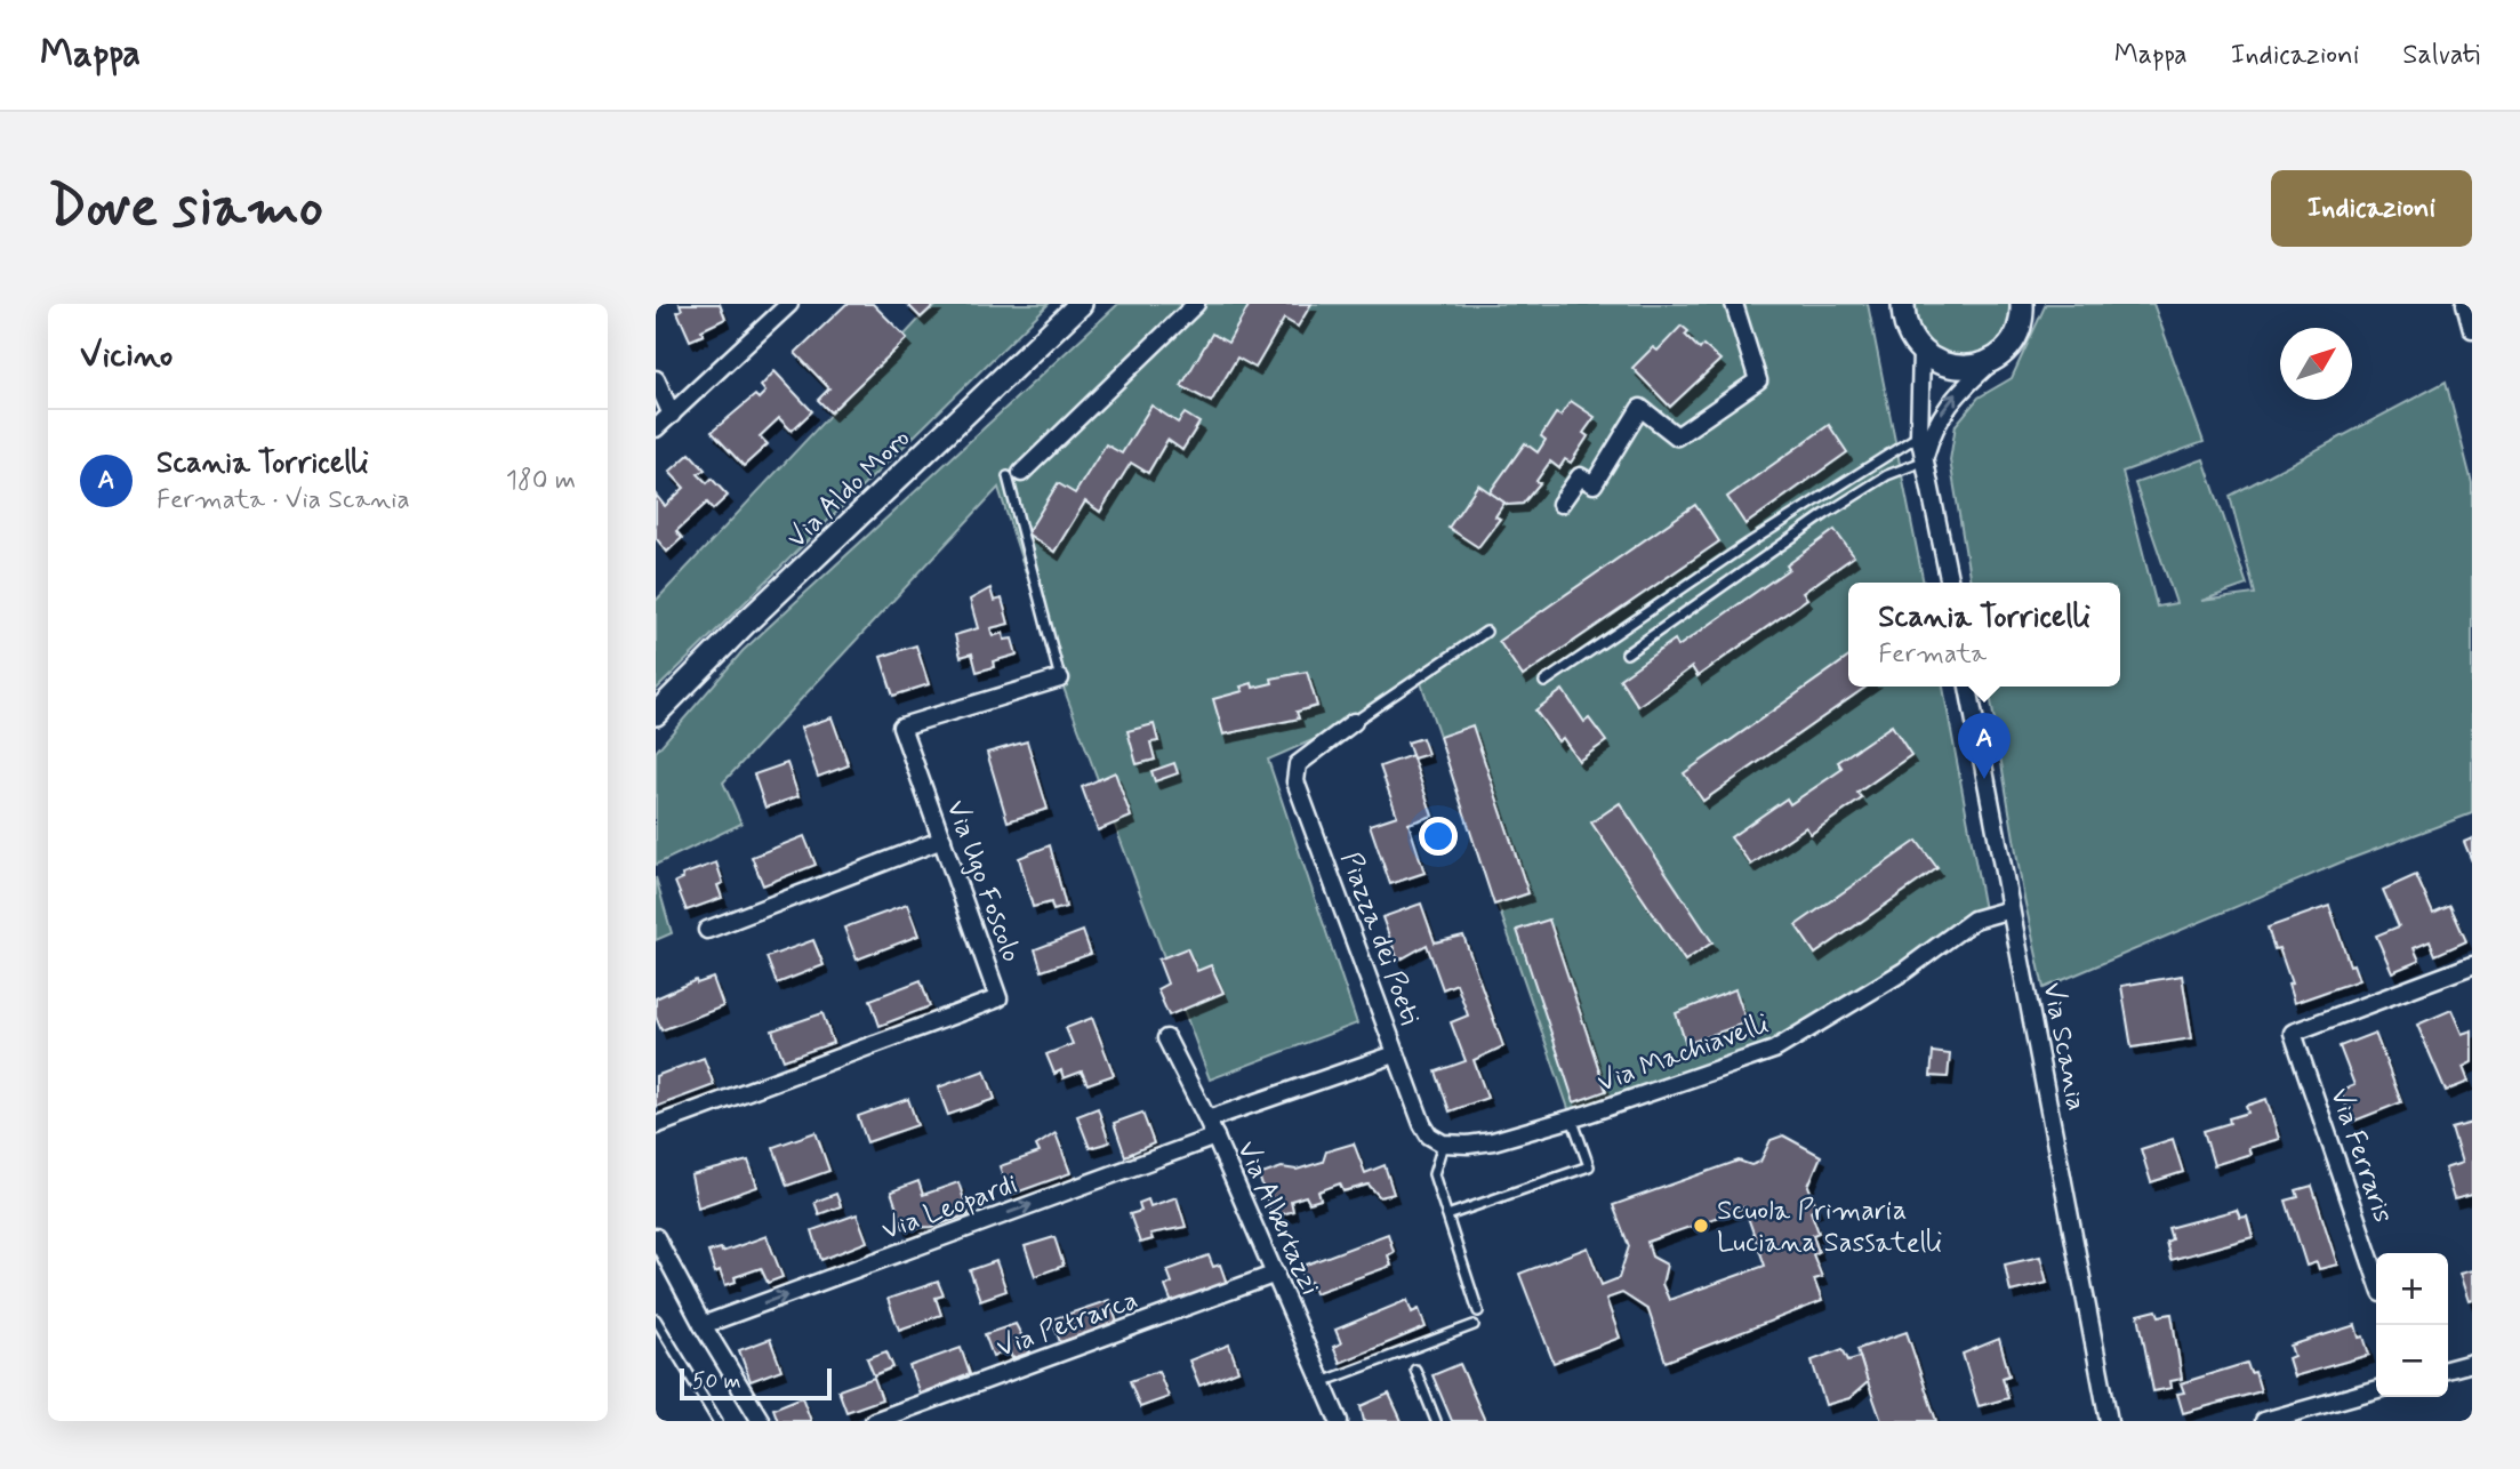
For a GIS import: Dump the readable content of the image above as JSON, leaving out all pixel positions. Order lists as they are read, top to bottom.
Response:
{
  "streets": {
    "main road": ["Via Aldo Moro"],
    "street": [
      "Via Ugo Foscolo",
      "Piazza dei Poeti",
      "Via Scania",
      "Via Machiavelli",
      "Via Ferraris",
      "Via Leopardi",
      "Via Albertazzi",
      "Via Petrarca"
    ]
  },
  "crossings": [
    ["Piazza dei Poeti", "Via Albertazzi"],
    ["Via Scania", "Via Machiavelli"],
    ["Via Leopardi", "Via Albertazzi"],
    ["Via Albertazzi", "Via Petrarca"]
  ],
  "one_way": ["Via Leopardi"],
  "places": ["Scuola Primaria Luciana Sassatelli"],
  "scale_bar": "50 m",
  "north": "top right",
  "page": {
    "header": "Mappa",
    "nav": ["Mappa", "Indicazioni", "Salvati"],
    "buttons": "Indicazioni",
    "title": "Dove siamo",
    "heading": "Vicino",
    "list": [
      {
        "mark": "A",
        "name": "Scania Torricelli",
        "note": "Fermata · Via Scania",
        "value": "180 m"
      }
    ],
    "popup": ["Scania Torricelli", "Fermata"],
    "pins": "A",
    "map_buttons": ["+", "−"],
    "scale": "50 m"
  }
}
